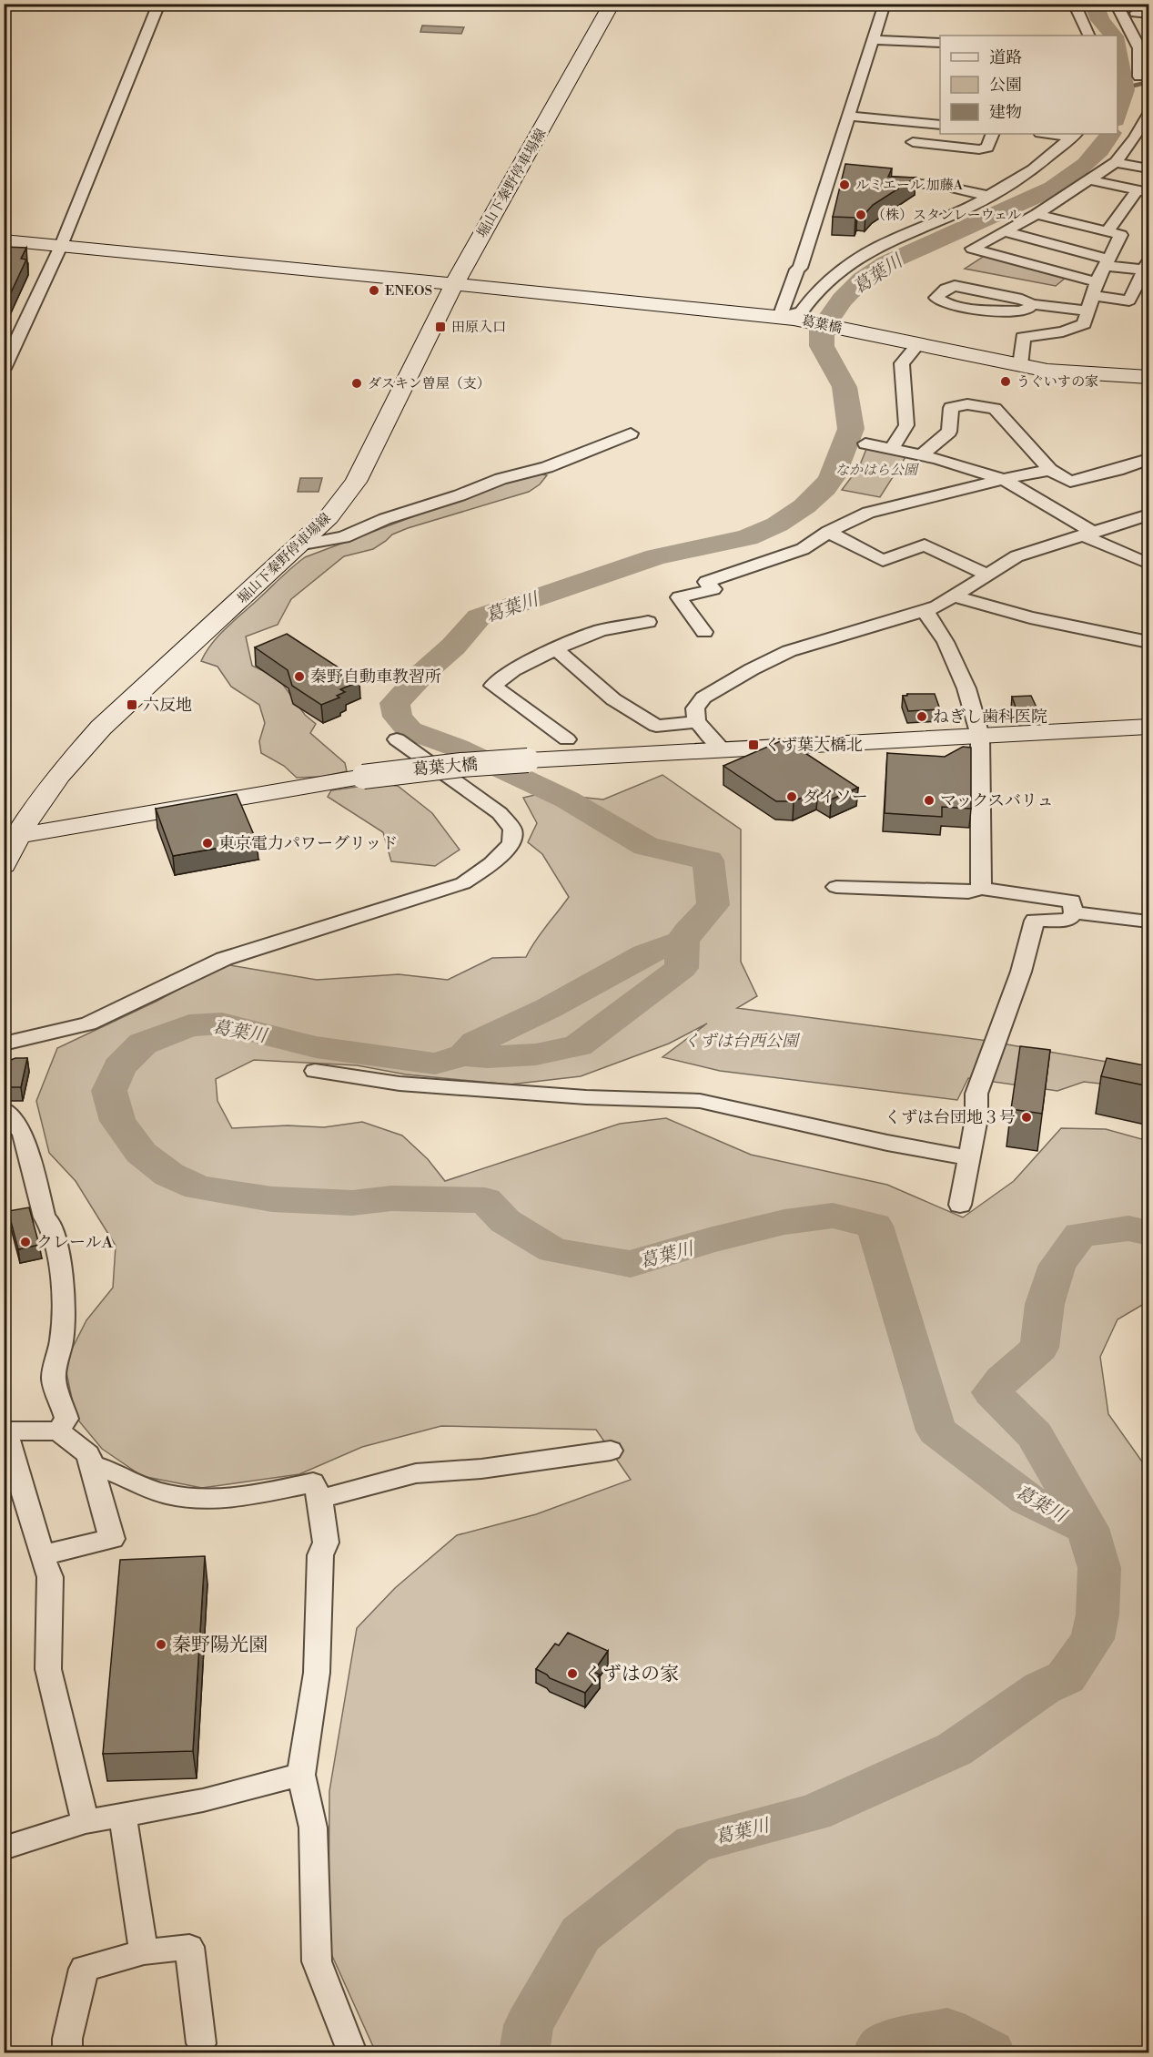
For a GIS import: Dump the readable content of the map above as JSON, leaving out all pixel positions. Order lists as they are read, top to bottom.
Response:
{
  "streets": {
    "street": ["堀山下秦野停車場線", "葛葉橋", "葛葉大橋"]
  },
  "crossings": [
    ["堀山下秦野停車場線", "葛葉橋"],
    ["堀山下秦野停車場線", "葛葉大橋"]
  ],
  "water": ["葛葉川"],
  "parks": ["なかはら公園", "くずは台西公園"],
  "places": {
    "other": [
      "ルミエール 加藤A",
      "（株）スタンレーウェル",
      "ENEOS",
      "うぐいすの家",
      "ダスキン曽屋（支）",
      "秦野自動車教習所",
      "ねぎし歯科医院",
      "ダイソー",
      "マックスバリュ",
      "東京電力パワーグリッド",
      "くずは台団地３号",
      "クレールA",
      "秦野陽光園",
      "くずはの家"
    ],
    "transit": ["田原入口", "六反地", "くず葉大橋北"]
  },
  "legend": ["道路", "公園", "建物"]
}
